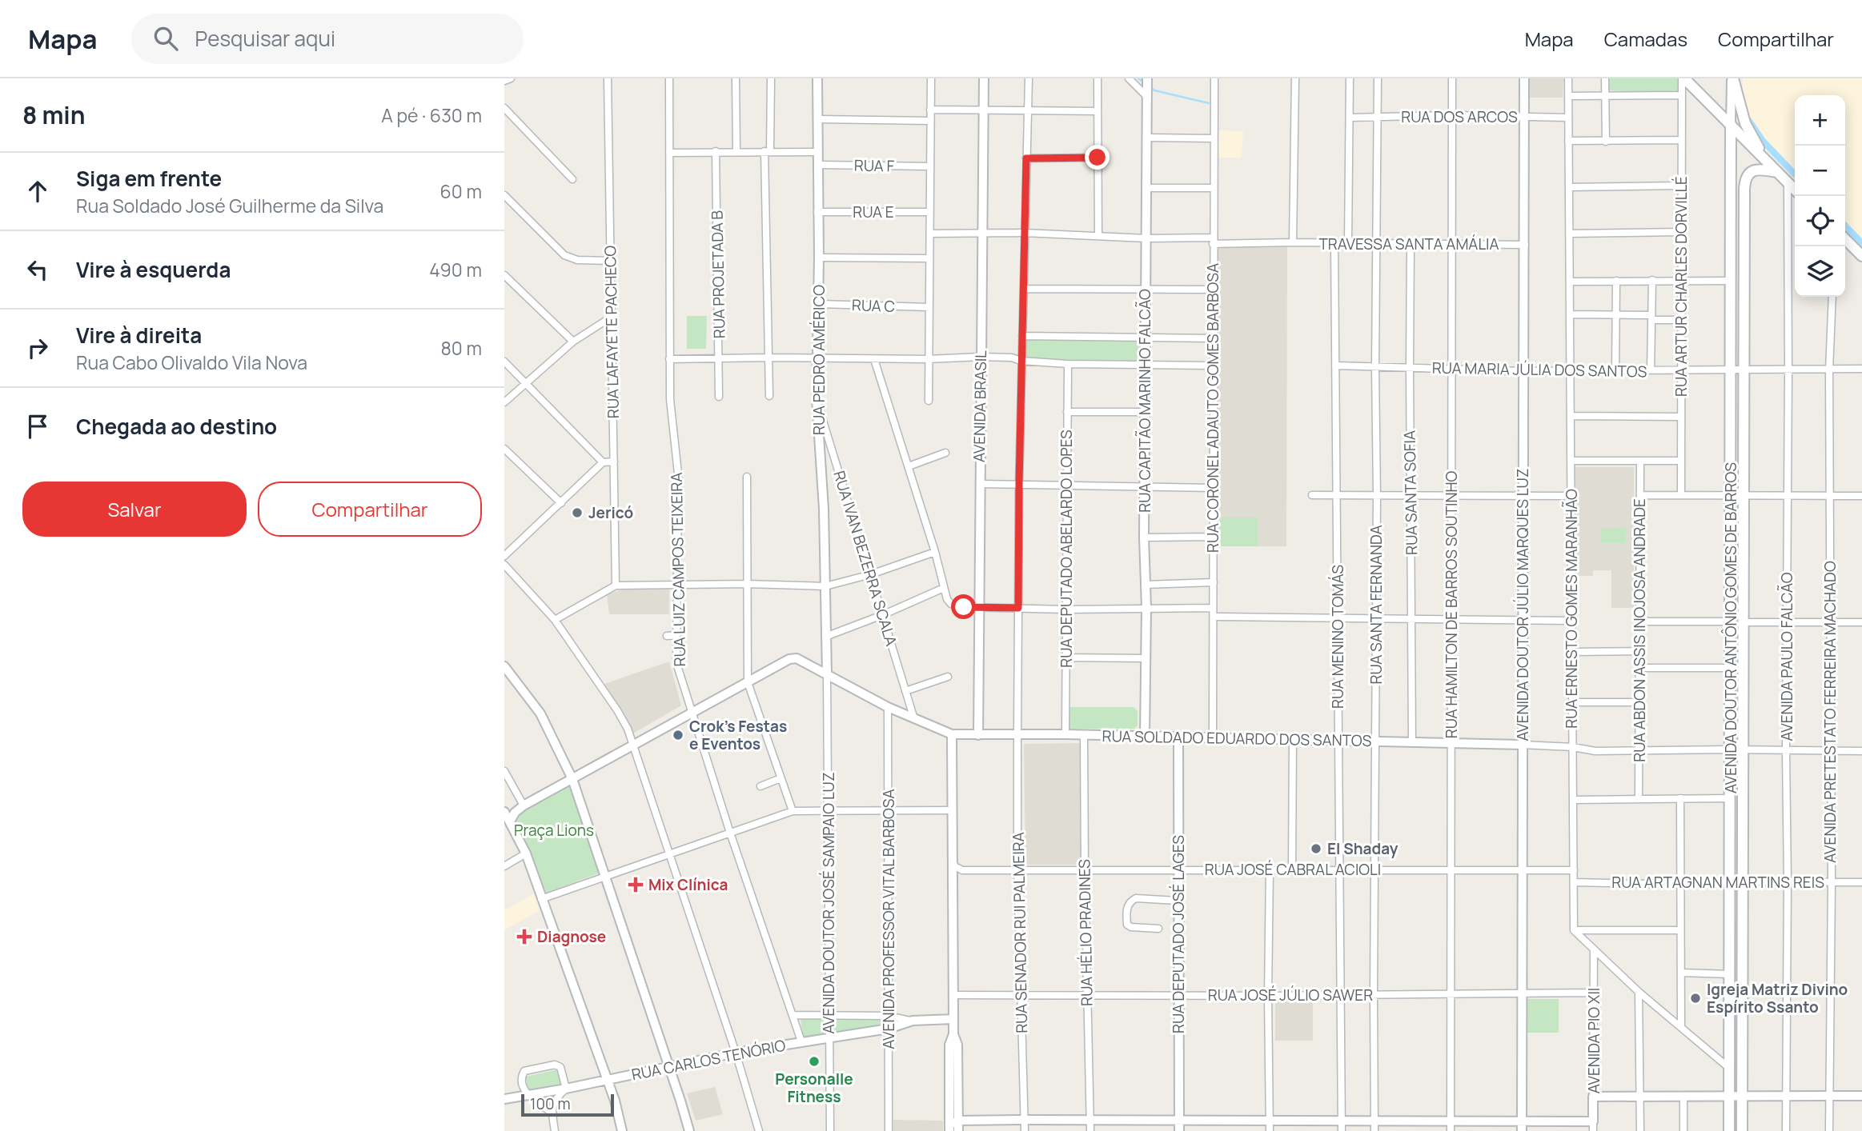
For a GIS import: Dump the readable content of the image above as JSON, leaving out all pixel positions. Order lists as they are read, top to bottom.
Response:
{
  "streets": {
    "main road": ["AVENIDA DOUTOR ANTÔNIO GOMES DE BARROS"],
    "street": [
      "RUA DOS ARCOS",
      "RUA F",
      "RUA E",
      "TRAVESSA SANTA AMÁLIA",
      "RUA PROJETADA B",
      "RUA ARTUR CHARLES DORVILLÉ",
      "RUA C",
      "RUA LAFAYETE PACHECO",
      "RUA PEDRO AMÉRICO",
      "RUA MARIA JÚLIA DOS SANTOS",
      "RUA CAPITÃO MARINHO FALCÃO",
      "AVENIDA BRASIL",
      "RUA CORONEL ADAUTO GOMES BARBOSA",
      "RUA SANTA SOFIA",
      "RUA DEPUTADO ABELARDO LOPES",
      "RUA IVAN BEZERRA SCALA",
      "RUA LUIZ CAMPOS TEIXEIRA",
      "RUA SANTA FERNANDA",
      "RUA HAMILTON DE BARROS SOUTINHO",
      "AVENIDA DOUTOR JÚLIO MARQUES LUZ",
      "RUA ERNESTO GOMES MARANHÃO",
      "RUA ABDON ASSIS INOJOSA ANDRADE",
      "RUA MENINO TOMÁS",
      "AVENIDA PAULO FALCÃO",
      "AVENIDA PRETESTATO FERREIRA MACHADO",
      "RUA SOLDADO EDUARDO DOS SANTOS",
      "RUA JOSÉ CABRAL ACIOLI",
      "RUA ARTAGNAN MARTINS REIS",
      "AVENIDA DOUTOR JOSÉ SAMPAIO LUZ",
      "AVENIDA PROFESSOR VITAL BARBOSA",
      "RUA SENADOR RUI PALMEIRA",
      "RUA HÉLIO PRADINES",
      "RUA DEPUTADO JOSÉ LAGES",
      "RUA JOSÉ JÚLIO SAWER",
      "AVENIDA PIO XII",
      "RUA CARLOS TENÓRIO"
    ]
  },
  "crossings": [
    ["RUA DOS ARCOS", "RUA SANTA FERNANDA"],
    ["RUA DOS ARCOS", "RUA HAMILTON DE BARROS SOUTINHO"],
    ["RUA DOS ARCOS", "AVENIDA DOUTOR JÚLIO MARQUES LUZ"],
    ["RUA DOS ARCOS", "RUA ERNESTO GOMES MARANHÃO"],
    ["RUA F", "RUA PEDRO AMÉRICO"],
    ["RUA E", "RUA PEDRO AMÉRICO"],
    ["TRAVESSA SANTA AMÁLIA", "RUA CAPITÃO MARINHO FALCÃO"],
    ["TRAVESSA SANTA AMÁLIA", "AVENIDA BRASIL"],
    ["TRAVESSA SANTA AMÁLIA", "RUA CORONEL ADAUTO GOMES BARBOSA"],
    ["TRAVESSA SANTA AMÁLIA", "RUA SANTA SOFIA"],
    ["TRAVESSA SANTA AMÁLIA", "RUA SANTA FERNANDA"],
    ["TRAVESSA SANTA AMÁLIA", "RUA HAMILTON DE BARROS SOUTINHO"],
    ["TRAVESSA SANTA AMÁLIA", "AVENIDA DOUTOR JÚLIO MARQUES LUZ"],
    ["TRAVESSA SANTA AMÁLIA", "RUA MENINO TOMÁS"],
    ["TRAVESSA SANTA AMÁLIA", "RUA SENADOR RUI PALMEIRA"],
    ["RUA ARTUR CHARLES DORVILLÉ", "RUA MARIA JÚLIA DOS SANTOS"],
    ["RUA C", "RUA PEDRO AMÉRICO"],
    ["RUA PEDRO AMÉRICO", "RUA IVAN BEZERRA SCALA"],
    ["RUA PEDRO AMÉRICO", "AVENIDA DOUTOR JOSÉ SAMPAIO LUZ"],
    ["RUA MARIA JÚLIA DOS SANTOS", "RUA SANTA SOFIA"],
    ["RUA MARIA JÚLIA DOS SANTOS", "RUA SANTA FERNANDA"],
    ["RUA MARIA JÚLIA DOS SANTOS", "RUA HAMILTON DE BARROS SOUTINHO"],
    ["RUA MARIA JÚLIA DOS SANTOS", "AVENIDA DOUTOR JÚLIO MARQUES LUZ"],
    ["RUA MARIA JÚLIA DOS SANTOS", "RUA ERNESTO GOMES MARANHÃO"],
    ["RUA MARIA JÚLIA DOS SANTOS", "AVENIDA DOUTOR ANTÔNIO GOMES DE BARROS"],
    ["RUA MARIA JÚLIA DOS SANTOS", "RUA MENINO TOMÁS"],
    ["RUA MARIA JÚLIA DOS SANTOS", "AVENIDA PAULO FALCÃO"],
    ["RUA MARIA JÚLIA DOS SANTOS", "AVENIDA PRETESTATO FERREIRA MACHADO"],
    ["RUA CAPITÃO MARINHO FALCÃO", "RUA SOLDADO EDUARDO DOS SANTOS"],
    ["AVENIDA BRASIL", "RUA SOLDADO EDUARDO DOS SANTOS"],
    ["RUA CORONEL ADAUTO GOMES BARBOSA", "RUA SOLDADO EDUARDO DOS SANTOS"],
    ["RUA SANTA SOFIA", "RUA SOLDADO EDUARDO DOS SANTOS"],
    ["RUA DEPUTADO ABELARDO LOPES", "RUA SOLDADO EDUARDO DOS SANTOS"],
    ["RUA LUIZ CAMPOS TEIXEIRA", "RUA CARLOS TENÓRIO"],
    ["RUA SANTA FERNANDA", "RUA SOLDADO EDUARDO DOS SANTOS"],
    ["RUA SANTA FERNANDA", "RUA JOSÉ CABRAL ACIOLI"],
    ["RUA SANTA FERNANDA", "RUA JOSÉ JÚLIO SAWER"],
    ["RUA HAMILTON DE BARROS SOUTINHO", "RUA SOLDADO EDUARDO DOS SANTOS"],
    ["RUA HAMILTON DE BARROS SOUTINHO", "RUA JOSÉ CABRAL ACIOLI"],
    ["RUA HAMILTON DE BARROS SOUTINHO", "RUA JOSÉ JÚLIO SAWER"],
    ["AVENIDA DOUTOR JÚLIO MARQUES LUZ", "RUA SOLDADO EDUARDO DOS SANTOS"],
    ["AVENIDA DOUTOR JÚLIO MARQUES LUZ", "RUA JOSÉ CABRAL ACIOLI"],
    ["AVENIDA DOUTOR JÚLIO MARQUES LUZ", "RUA JOSÉ JÚLIO SAWER"],
    ["RUA ERNESTO GOMES MARANHÃO", "RUA ARTAGNAN MARTINS REIS"],
    ["AVENIDA DOUTOR ANTÔNIO GOMES DE BARROS", "RUA ARTAGNAN MARTINS REIS"],
    ["RUA MENINO TOMÁS", "RUA SOLDADO EDUARDO DOS SANTOS"],
    ["RUA MENINO TOMÁS", "RUA JOSÉ CABRAL ACIOLI"],
    ["RUA MENINO TOMÁS", "RUA JOSÉ JÚLIO SAWER"],
    ["AVENIDA PAULO FALCÃO", "RUA ARTAGNAN MARTINS REIS"],
    ["AVENIDA PRETESTATO FERREIRA MACHADO", "RUA ARTAGNAN MARTINS REIS"],
    ["RUA SOLDADO EDUARDO DOS SANTOS", "RUA SENADOR RUI PALMEIRA"],
    ["RUA SOLDADO EDUARDO DOS SANTOS", "RUA HÉLIO PRADINES"],
    ["RUA SOLDADO EDUARDO DOS SANTOS", "RUA DEPUTADO JOSÉ LAGES"],
    ["RUA JOSÉ CABRAL ACIOLI", "RUA SENADOR RUI PALMEIRA"],
    ["RUA JOSÉ CABRAL ACIOLI", "RUA HÉLIO PRADINES"],
    ["RUA JOSÉ CABRAL ACIOLI", "RUA DEPUTADO JOSÉ LAGES"],
    ["AVENIDA DOUTOR JOSÉ SAMPAIO LUZ", "RUA CARLOS TENÓRIO"],
    ["AVENIDA PROFESSOR VITAL BARBOSA", "RUA CARLOS TENÓRIO"],
    ["RUA SENADOR RUI PALMEIRA", "RUA JOSÉ JÚLIO SAWER"],
    ["RUA HÉLIO PRADINES", "RUA JOSÉ JÚLIO SAWER"],
    ["RUA DEPUTADO JOSÉ LAGES", "RUA JOSÉ JÚLIO SAWER"],
    ["RUA JOSÉ JÚLIO SAWER", "AVENIDA PIO XII"]
  ],
  "parks": ["Praça Lions"],
  "places": {
    "other": [
      "Jericó",
      "Crok's Festas e Eventos",
      "El Shaday",
      "Igreja Matriz Divino Espírito Ssanto",
      "Personalle Fitness"
    ],
    "health": ["Mix Clínica", "Diagnose"]
  },
  "scale_bar": "100 m",
  "page": {
    "header": "Mapa",
    "search": "Pesquisar aqui",
    "nav": ["Mapa", "Camadas", "Compartilhar"],
    "heading": ["8 min", "A pé · 630 m"],
    "map_buttons": ["+", "−"],
    "list": [
      ["Siga em frente", "Rua Soldado José Guilherme da Silva", "60 m"],
      ["Vire à esquerda", "490 m"],
      ["Vire à direita", "Rua Cabo Olivaldo Vila Nova", "80 m"],
      "Chegada ao destino"
    ],
    "buttons": ["Salvar", "Compartilhar"],
    "scale": "100 m"
  }
}
